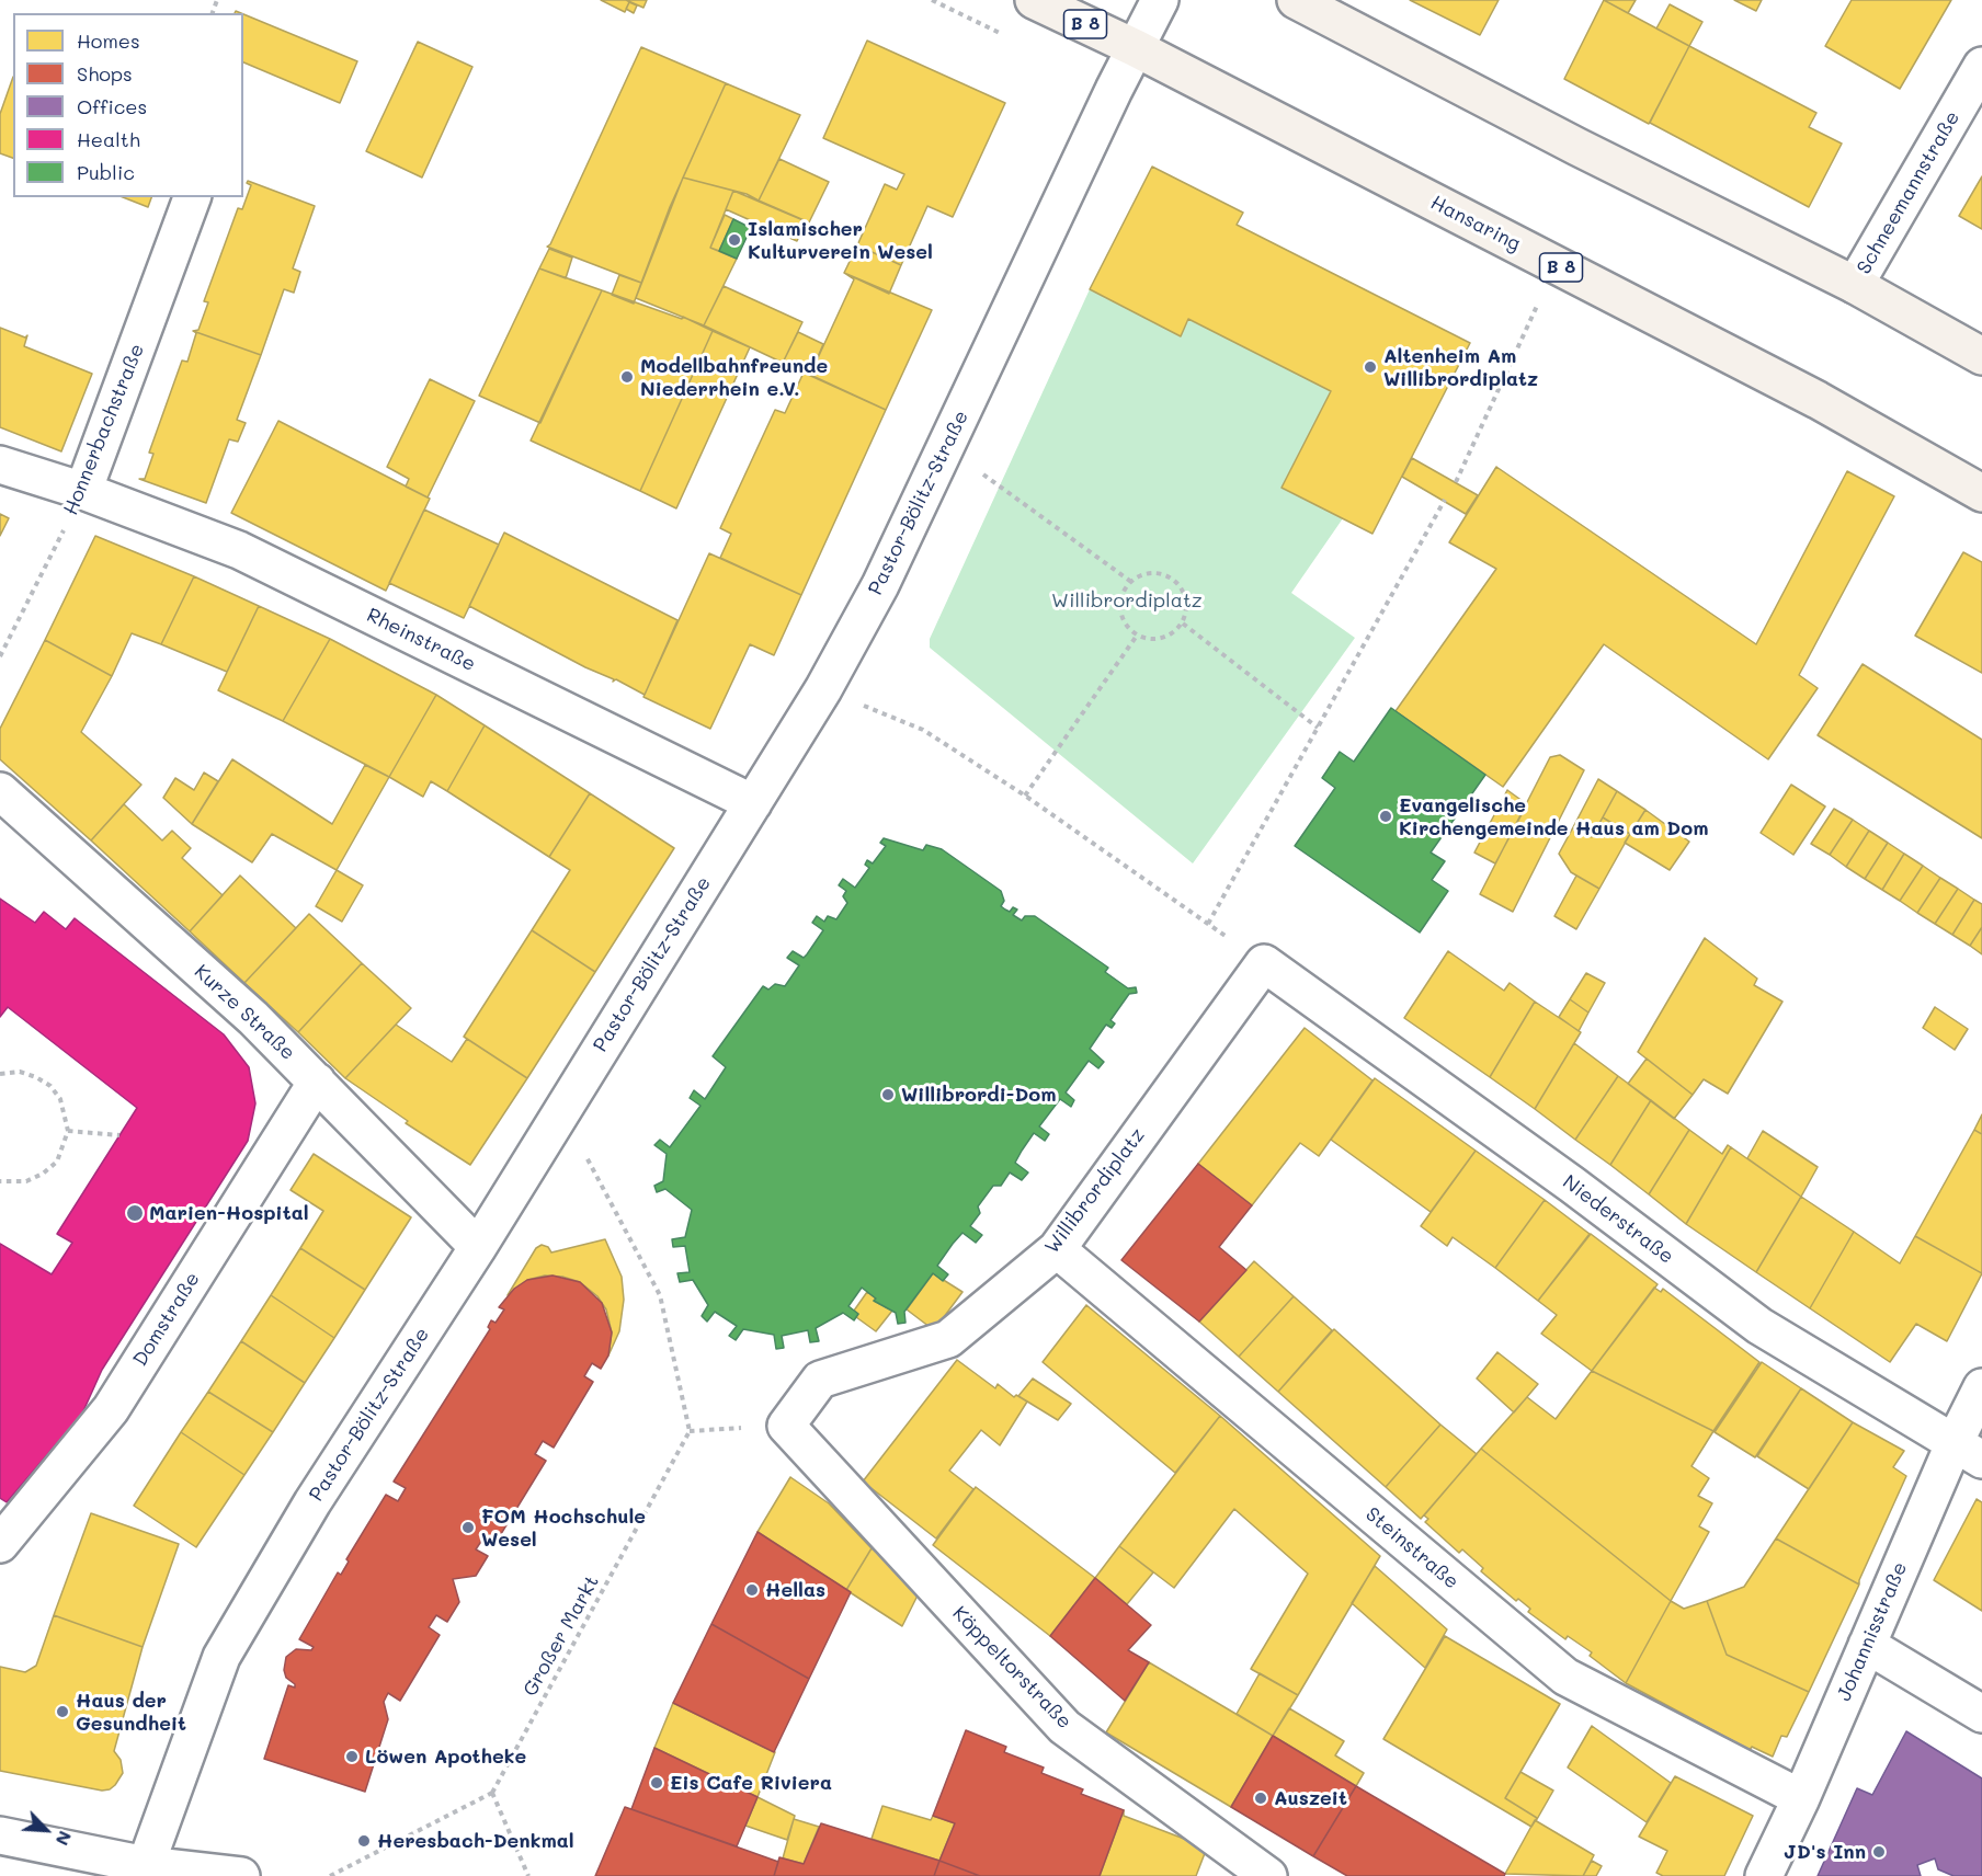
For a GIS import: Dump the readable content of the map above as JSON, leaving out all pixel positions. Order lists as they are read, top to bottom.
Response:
{
  "streets": {
    "main road": ["B 8", "Hansaring"],
    "street": [
      "Schneemannstraße",
      "Honnerbachstraße",
      "Pastor-Bölitz-Straße",
      "Rheinstraße",
      "Kurze Straße",
      "Willibrordiplatz",
      "Niederstraße",
      "Domstraße",
      "Steinstraße",
      "Johannisstraße",
      "Köppeltorstraße"
    ],
    "path": ["Großer Markt"]
  },
  "crossings": [
    ["Hansaring", "Pastor-Bölitz-Straße"],
    ["Honnerbachstraße", "Rheinstraße"],
    ["Pastor-Bölitz-Straße", "Rheinstraße"],
    ["Pastor-Bölitz-Straße", "Kurze Straße"],
    ["Kurze Straße", "Domstraße"],
    ["Willibrordiplatz", "Niederstraße"],
    ["Willibrordiplatz", "Steinstraße"],
    ["Willibrordiplatz", "Köppeltorstraße"],
    ["Niederstraße", "Johannisstraße"],
    ["Steinstraße", "Johannisstraße"]
  ],
  "parks": ["Willibrordiplatz"],
  "places": [
    "Islamischer Kulturverein Wesel",
    "Altenheim Am Willibrordiplatz",
    "Modellbahnfreunde Niederrhein e.V.",
    "Evangelische Kirchengemeinde Haus am Dom",
    "Willibrordi-Dom",
    "Marien-Hospital",
    "FOM Hochschule Wesel",
    "Hellas",
    "Haus der Gesundheit",
    "Löwen Apotheke",
    "Eis Cafe Riviera",
    "Auszeit",
    "Heresbach-Denkmal",
    "JD's Inn"
  ],
  "legend": [
    "Homes",
    "Shops",
    "Offices",
    "Health",
    "Public"
  ],
  "north": "bottom right"
}
